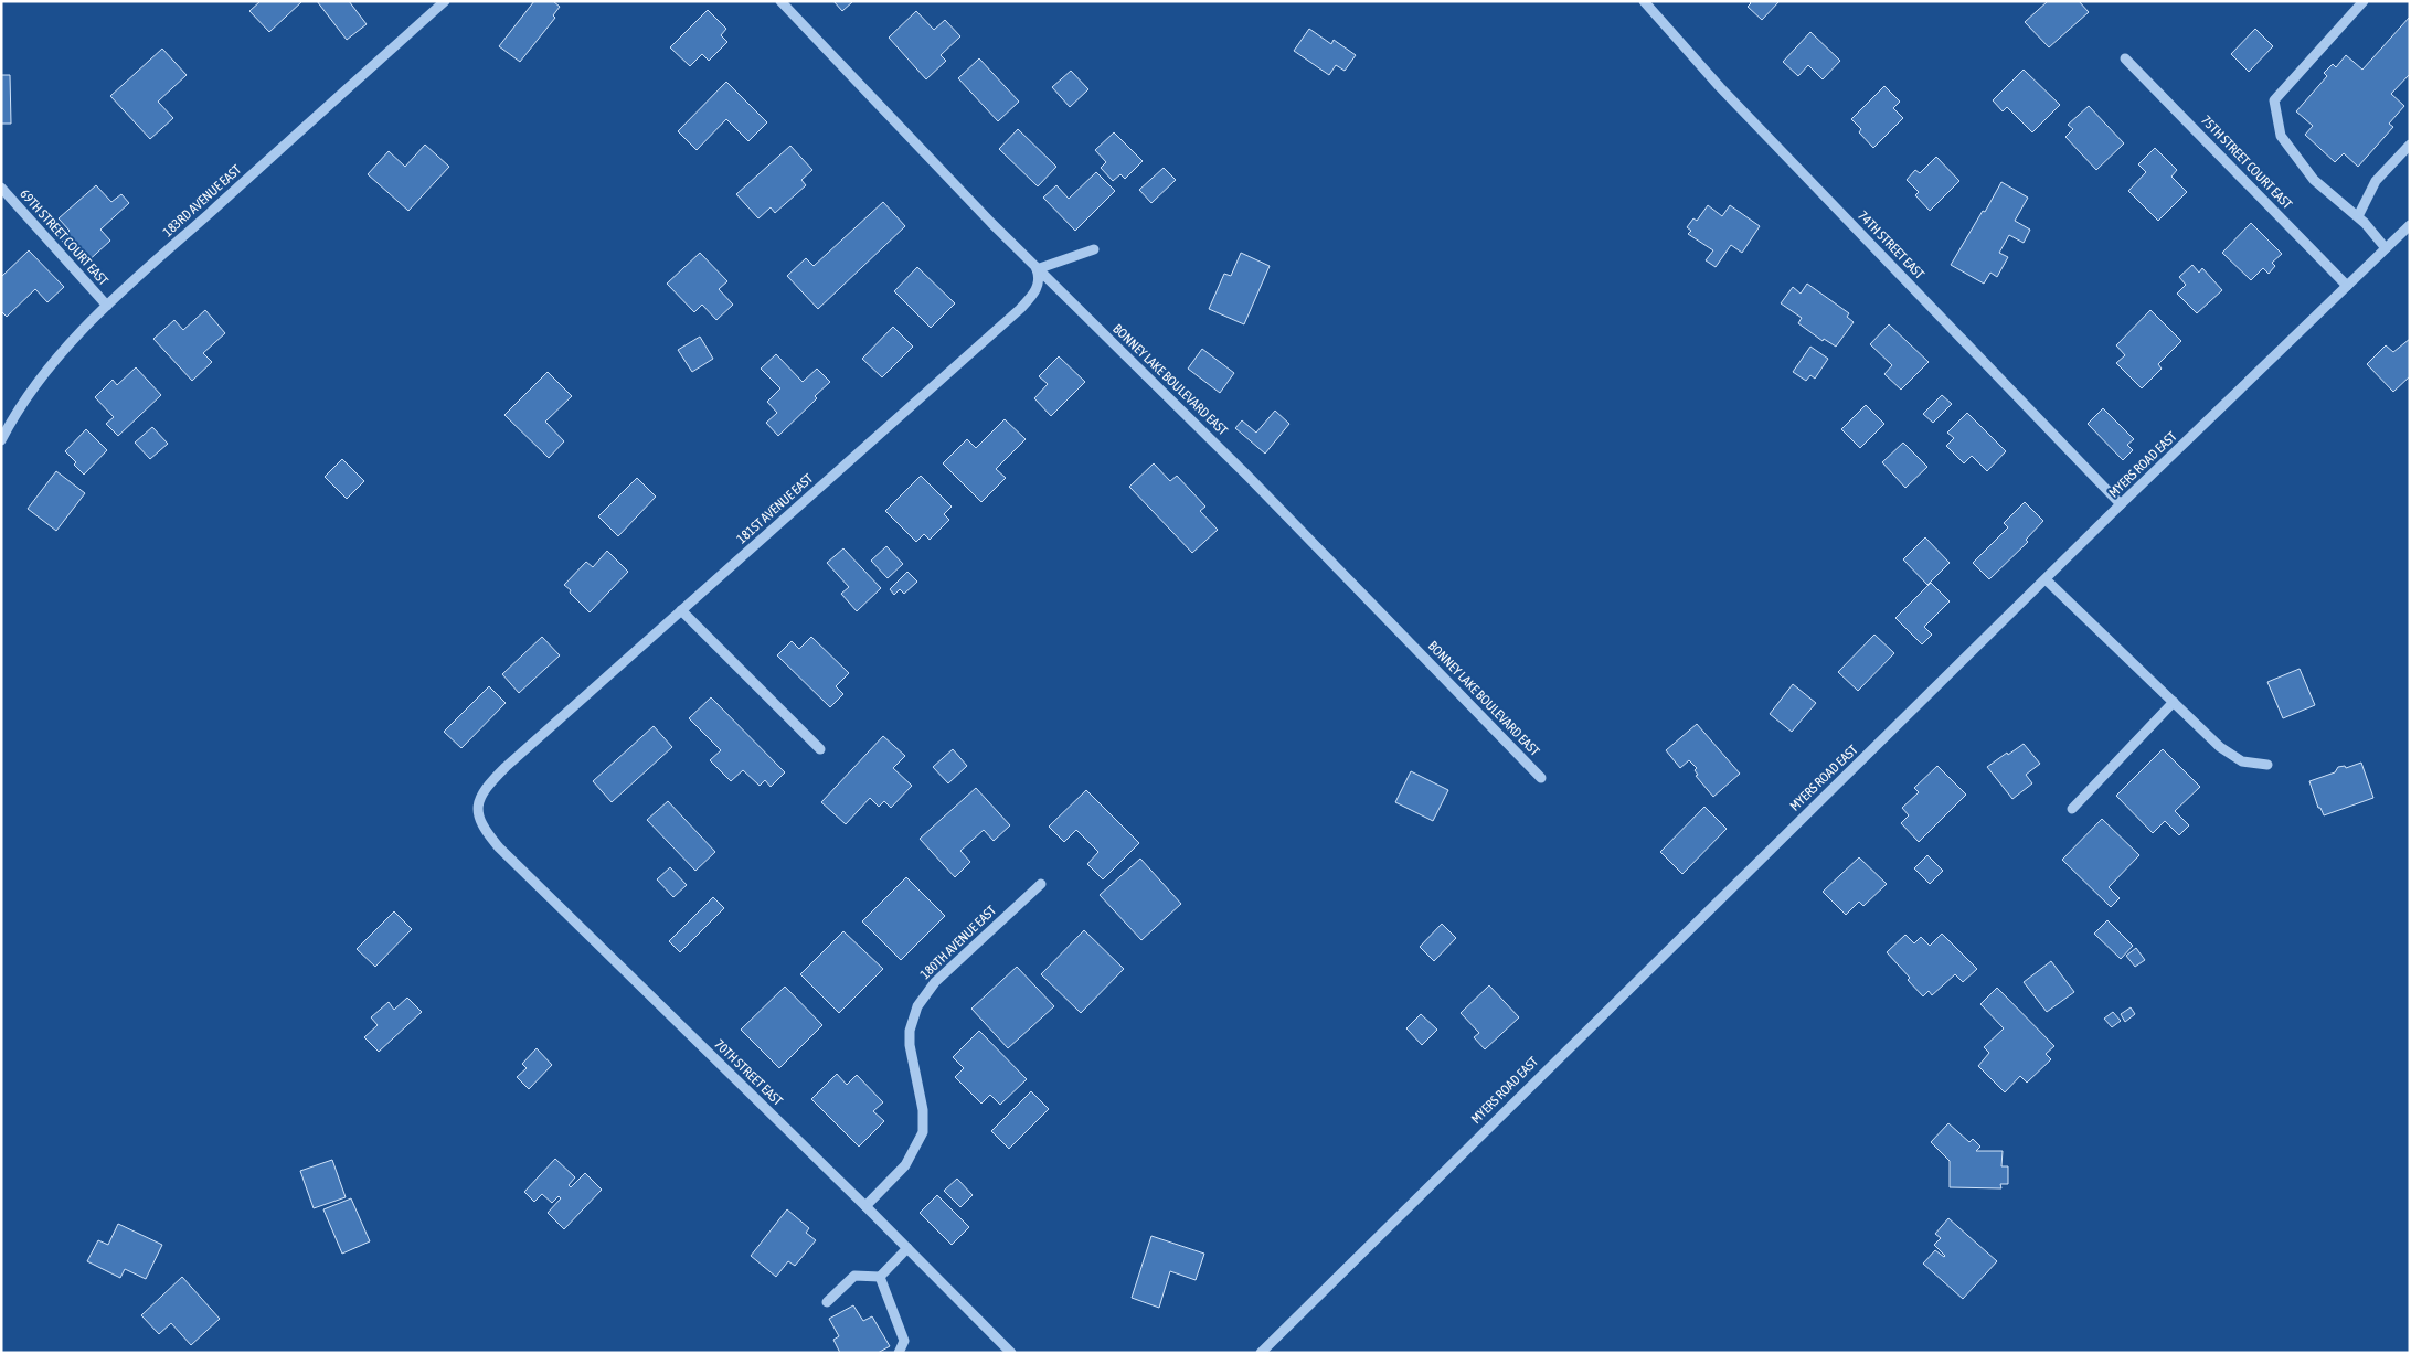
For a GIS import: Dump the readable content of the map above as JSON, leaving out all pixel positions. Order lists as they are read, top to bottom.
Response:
{
  "streets": {
    "street": [
      "75TH STREET COURT EAST",
      "183RD AVENUE EAST",
      "69TH STREET COURT EAST",
      "74TH STREET EAST",
      "BONNEY LAKE BOULEVARD EAST",
      "MYERS ROAD EAST",
      "181ST AVENUE EAST",
      "180TH AVENUE EAST",
      "70TH STREET EAST"
    ]
  },
  "crossings": [
    ["75TH STREET COURT EAST", "MYERS ROAD EAST"],
    ["183RD AVENUE EAST", "69TH STREET COURT EAST"],
    ["74TH STREET EAST", "MYERS ROAD EAST"],
    ["BONNEY LAKE BOULEVARD EAST", "181ST AVENUE EAST"],
    ["181ST AVENUE EAST", "70TH STREET EAST"],
    ["180TH AVENUE EAST", "70TH STREET EAST"]
  ]
}
